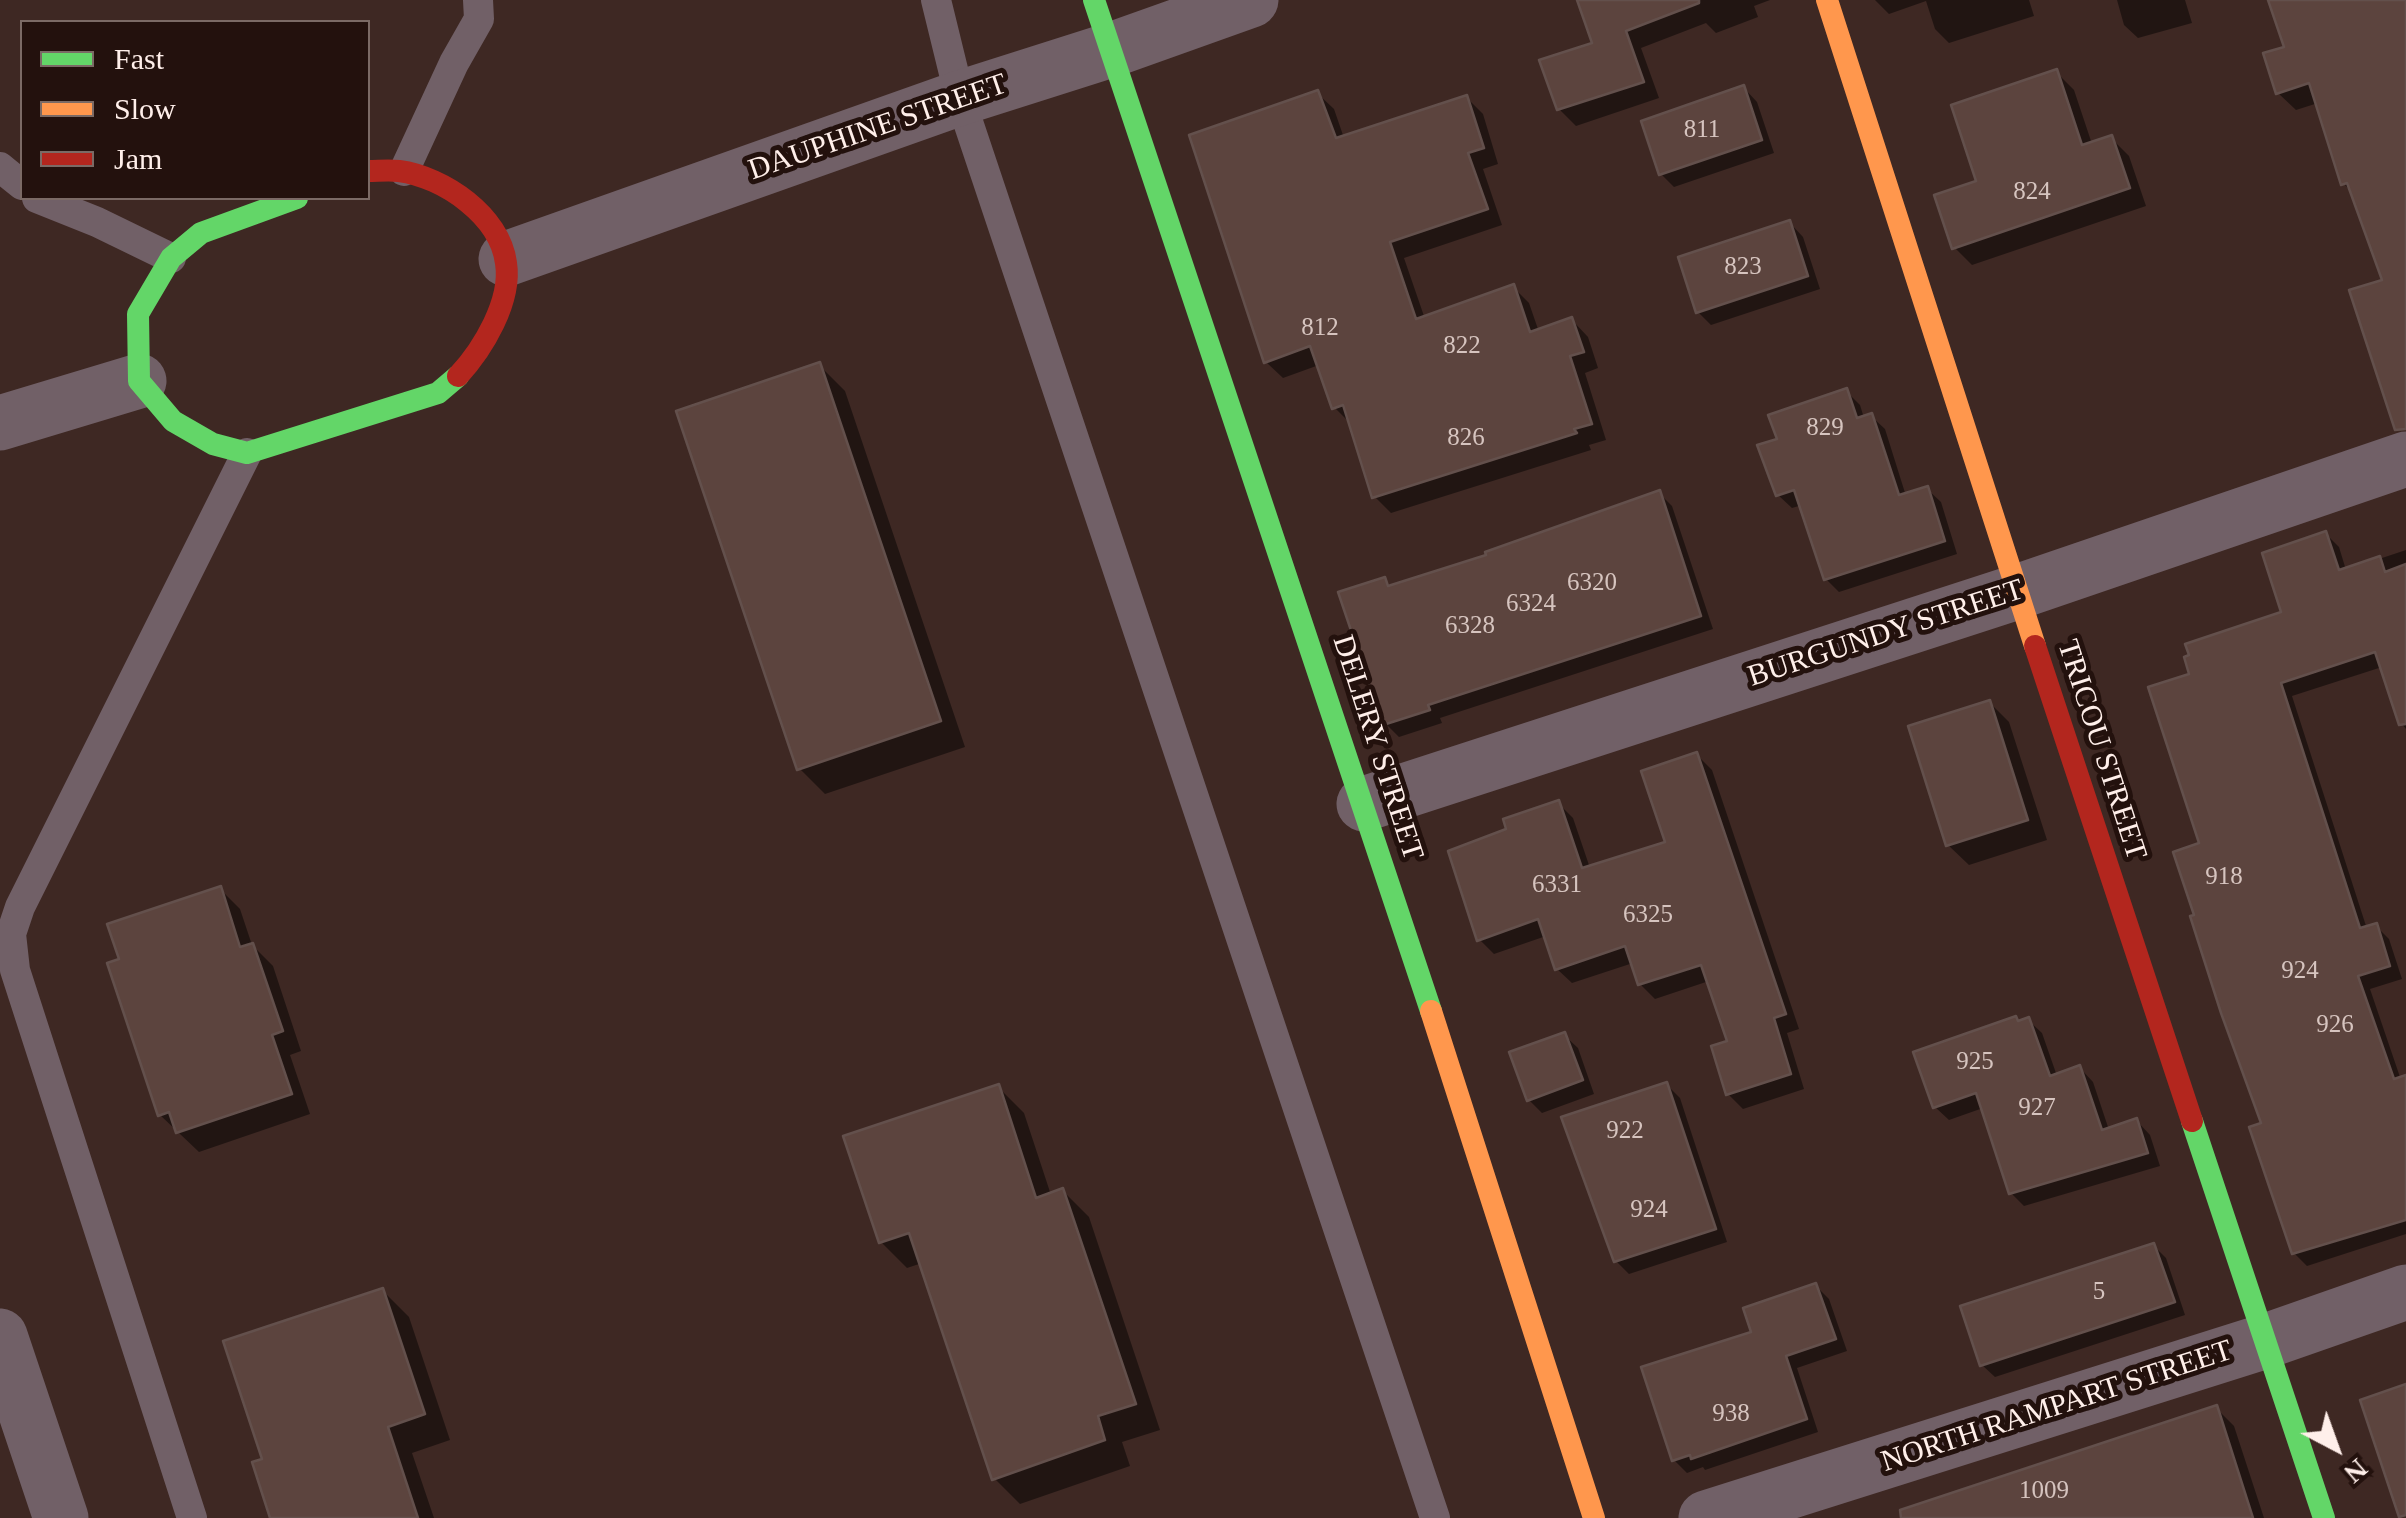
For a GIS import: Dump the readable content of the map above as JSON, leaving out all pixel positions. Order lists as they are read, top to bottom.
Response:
{
  "streets": {
    "street": [
      "DAUPHINE STREET",
      "BURGUNDY STREET",
      "DELERY STREET",
      "TRICOU STREET",
      "NORTH RAMPART STREET"
    ]
  },
  "crossings": [
    ["DAUPHINE STREET", "DELERY STREET"],
    ["BURGUNDY STREET", "DELERY STREET"],
    ["BURGUNDY STREET", "TRICOU STREET"],
    ["TRICOU STREET", "NORTH RAMPART STREET"]
  ],
  "house_numbers": [
    "811",
    "824",
    "823",
    "812",
    "822",
    "829",
    "826",
    "6320",
    "6324",
    "6328",
    "918",
    "6331",
    "6325",
    "924",
    "926",
    "925",
    "927",
    "922",
    "924",
    "5",
    "938",
    "1009"
  ],
  "legend": ["Fast", "Slow", "Jam"],
  "north": "bottom right"
}
